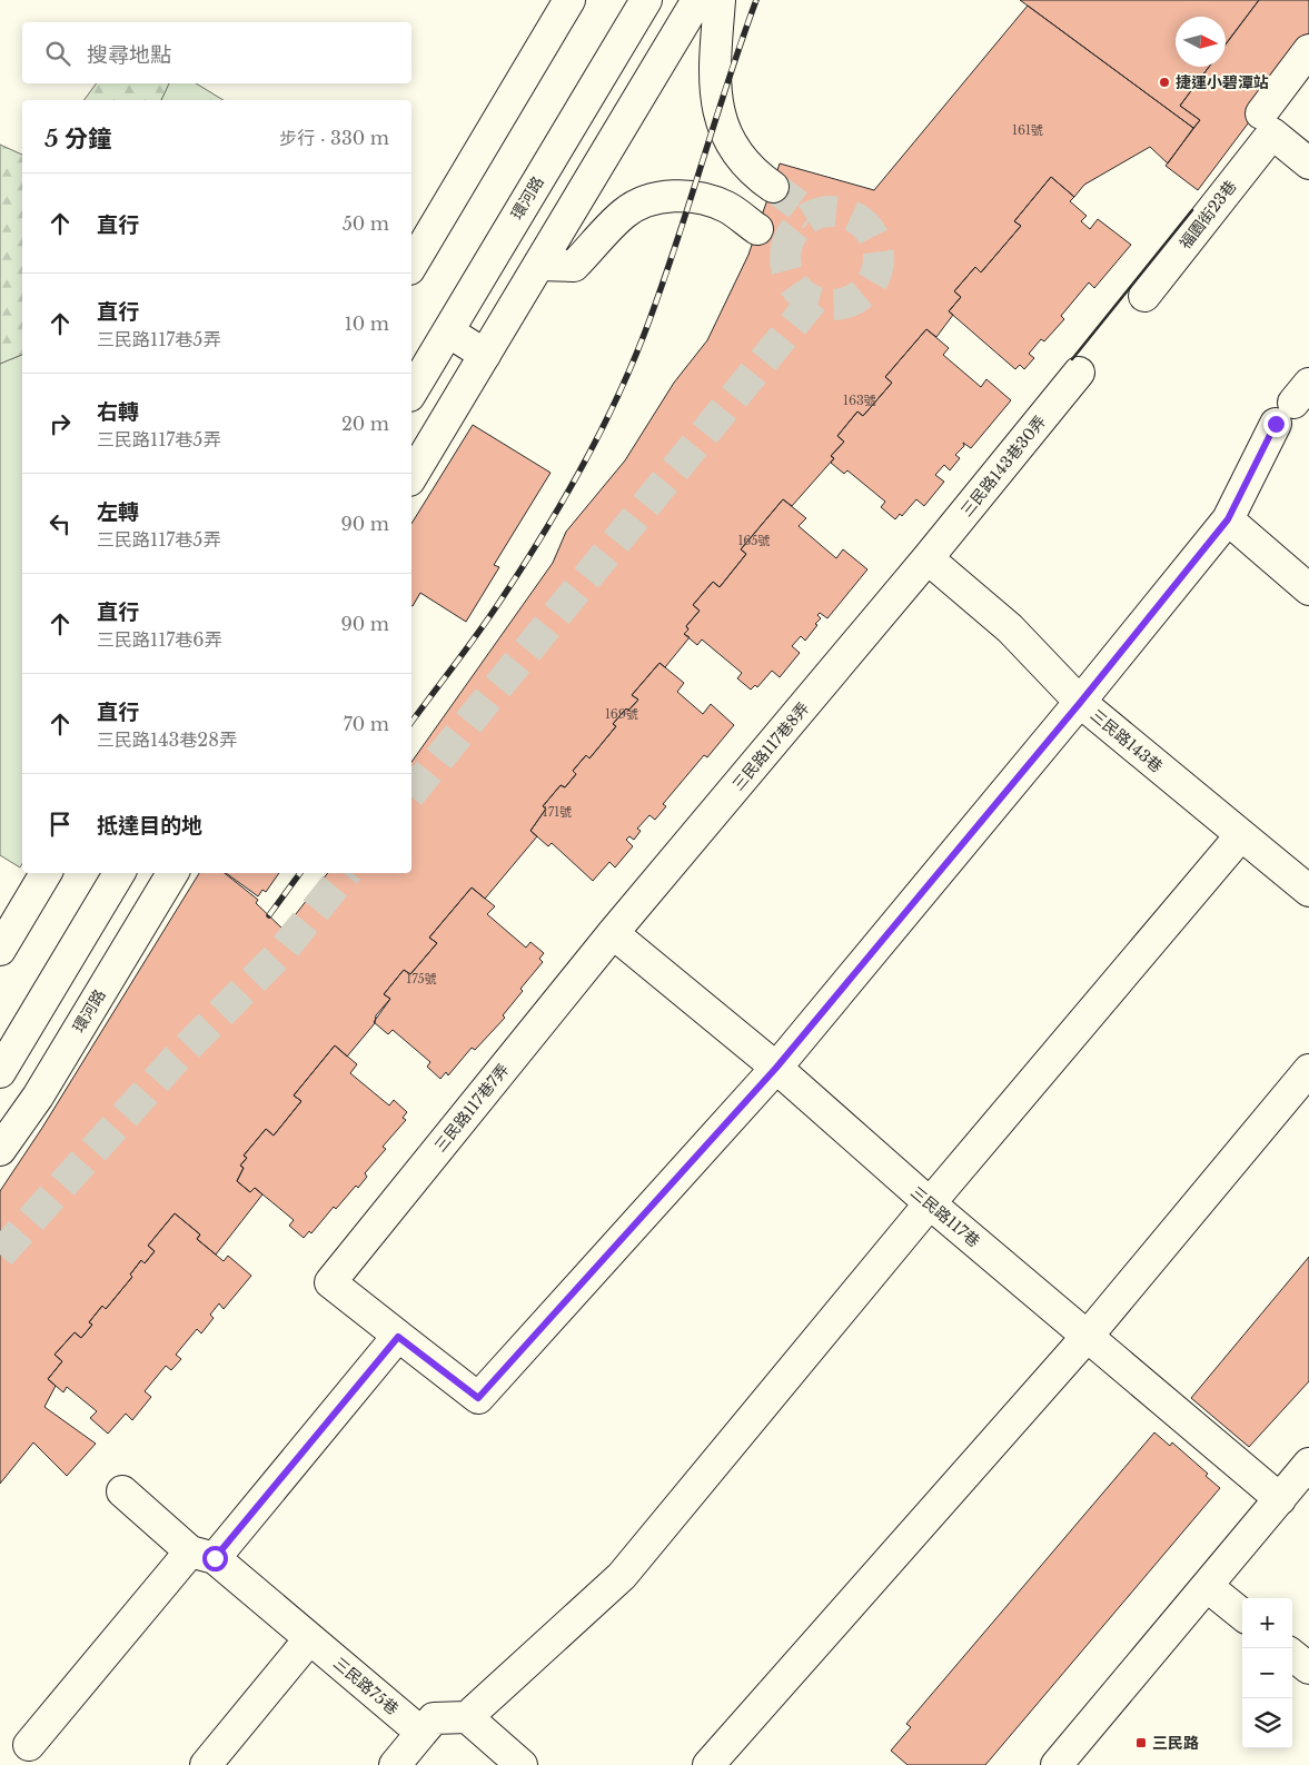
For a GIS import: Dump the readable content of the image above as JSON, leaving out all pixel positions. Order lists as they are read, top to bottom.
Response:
{
  "streets": {
    "main road": [
      "環河路",
      "福園街23巷",
      "三民路143巷30弄",
      "三民路143巷",
      "三民路117巷8弄",
      "三民路117巷7弄",
      "三民路117巷",
      "三民路75巷"
    ]
  },
  "crossings": [
    ["三民路143巷30弄", "三民路143巷"],
    ["三民路143巷30弄", "三民路117巷8弄"],
    ["三民路143巷", "三民路117巷8弄"],
    ["三民路117巷8弄", "三民路117巷7弄"],
    ["三民路117巷8弄", "三民路117巷"],
    ["三民路117巷7弄", "三民路117巷"]
  ],
  "places": {
    "other": ["捷運小碧潭站"],
    "transit": ["三民路"]
  },
  "house_numbers": [
    "161號",
    "163號",
    "165號",
    "169號",
    "171號",
    "175號"
  ],
  "north": "right",
  "page": {
    "search": "搜尋地點",
    "heading": ["5 分鐘", "步行 · 330 m"],
    "list": [
      ["直行", "50 m"],
      ["直行", "三民路117巷5弄", "10 m"],
      ["右轉", "三民路117巷5弄", "20 m"],
      ["左轉", "三民路117巷5弄", "90 m"],
      ["直行", "三民路117巷6弄", "90 m"],
      ["直行", "三民路143巷28弄", "70 m"],
      "抵達目的地"
    ],
    "map_buttons": ["+", "−"]
  }
}
